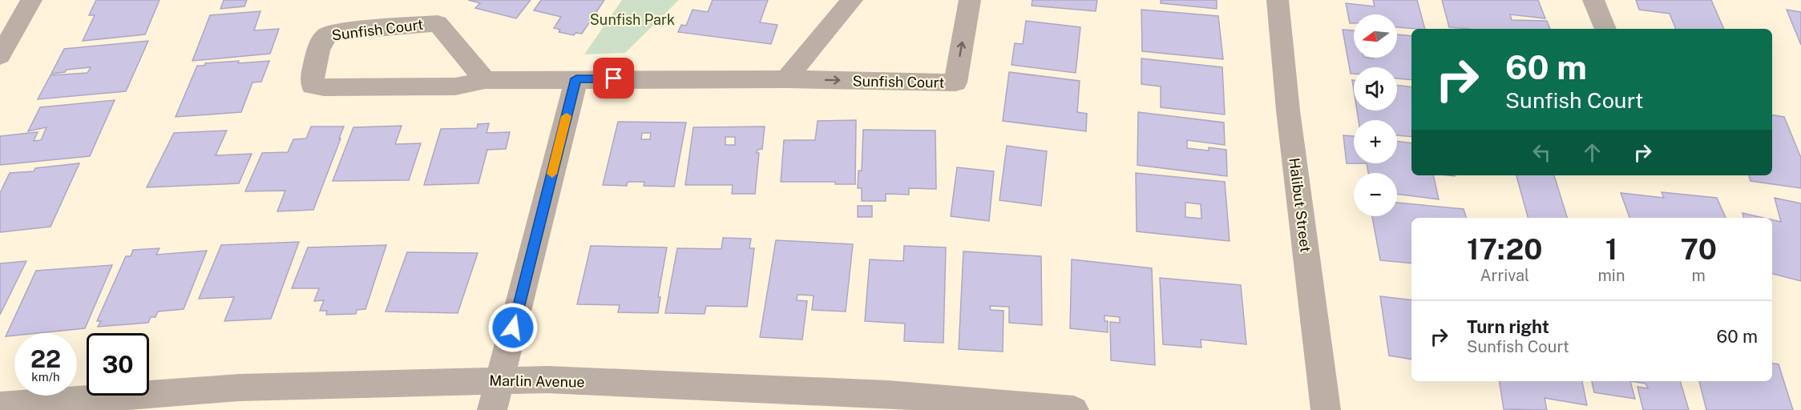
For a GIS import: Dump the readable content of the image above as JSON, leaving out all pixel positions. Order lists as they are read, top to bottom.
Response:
{
  "streets": {
    "street": ["Sunfish Court", "Halibut Street", "Marlin Avenue"]
  },
  "parks": ["Sunfish Park"],
  "north": "left",
  "page": {
    "map_buttons": ["+", "−"],
    "turn": ["60 m", "Sunfish Court"],
    "eta": [
      "17:20",
      "Arrival",
      "1",
      "min",
      "70",
      "m"
    ],
    "list": [
      {
        "name": "Turn right",
        "note": "Sunfish Court",
        "value": "60 m"
      }
    ],
    "speed": "22 km/h",
    "limit": "30"
  }
}
